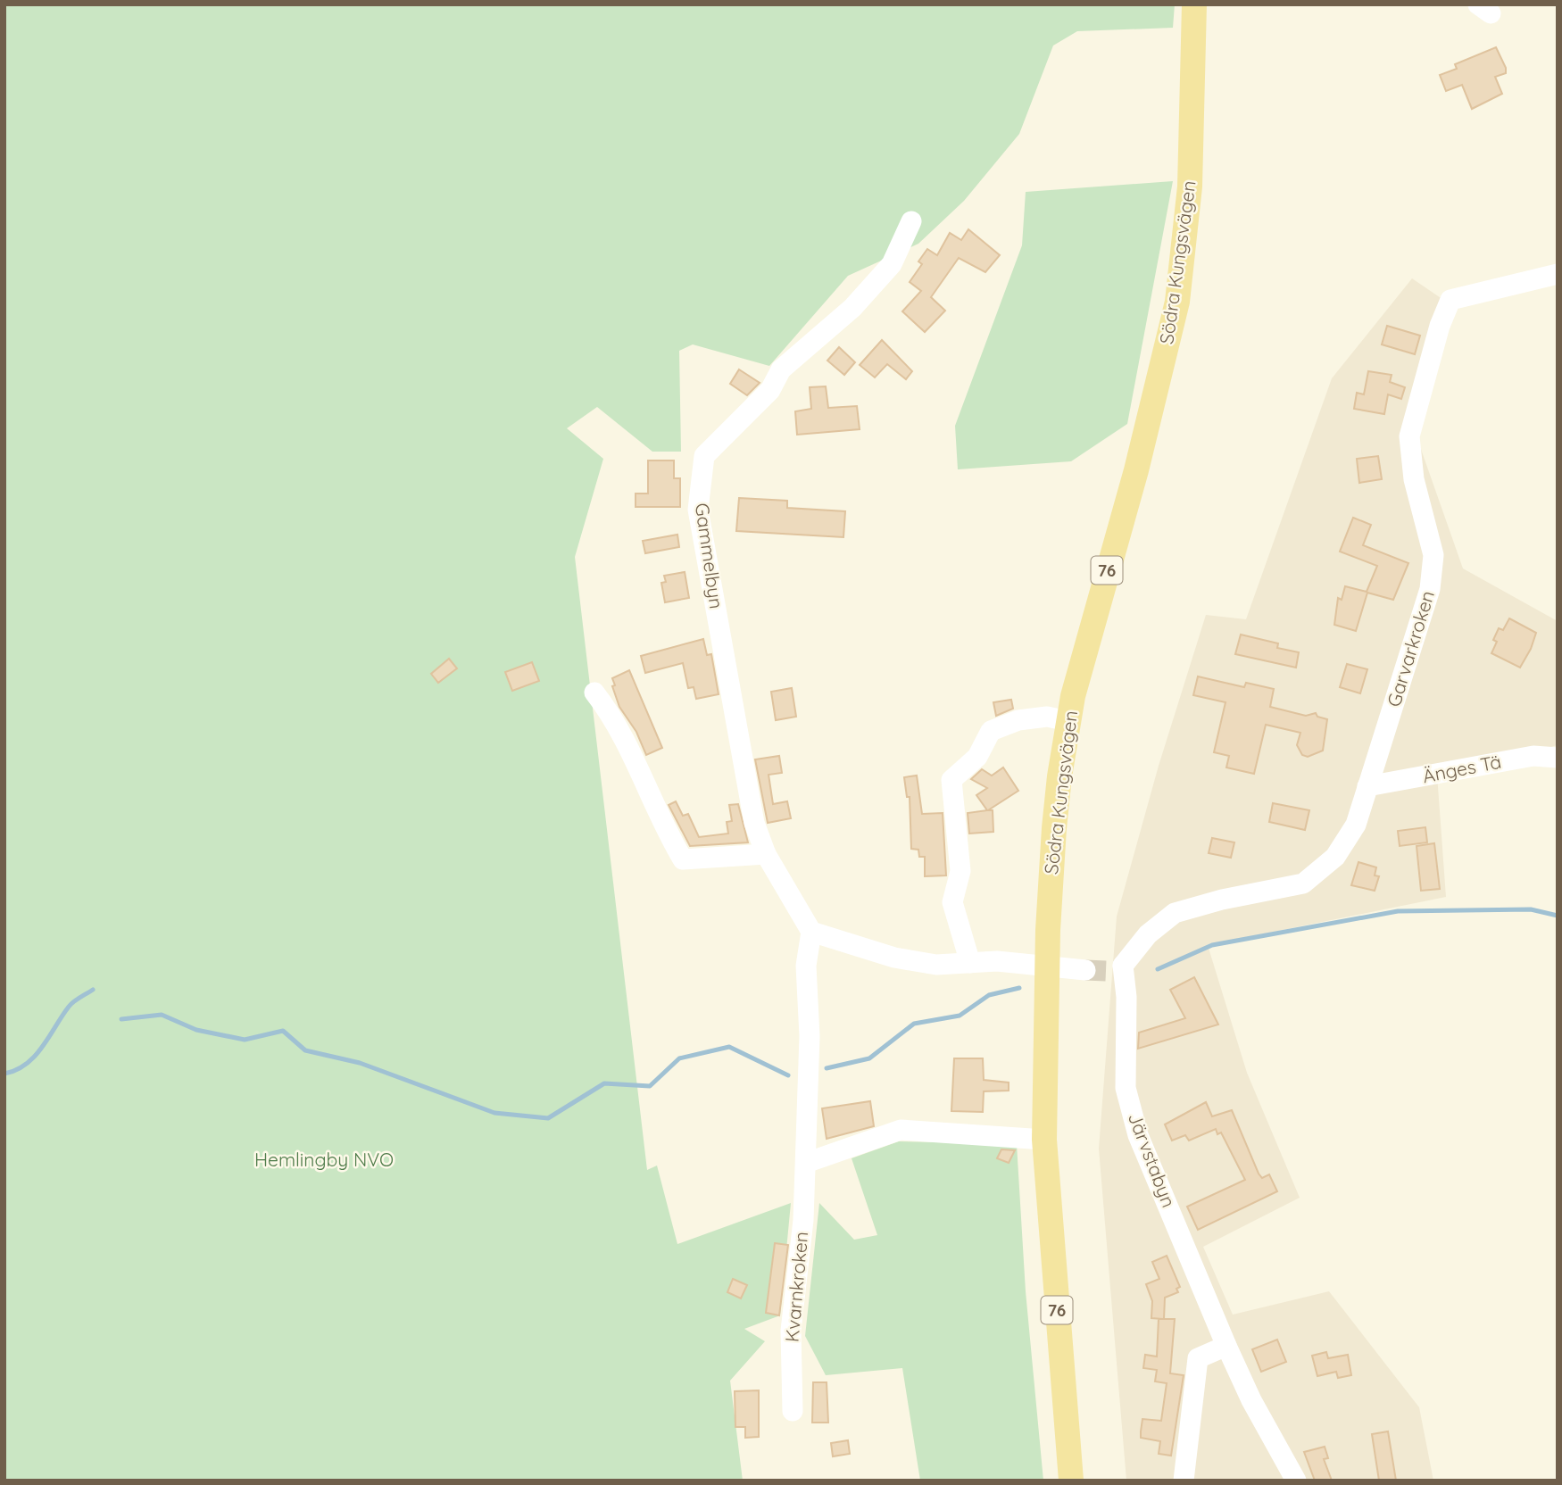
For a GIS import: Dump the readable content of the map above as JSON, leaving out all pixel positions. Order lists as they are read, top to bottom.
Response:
{
  "streets": {
    "main road": ["Södra Kungsvägen", "76"],
    "street": [
      "Gammelbyn",
      "Garvarkroken",
      "Änges Tä",
      "Järvstabyn",
      "Kvarnkroken"
    ]
  },
  "crossings": [
    ["Gammelbyn", "Kvarnkroken"],
    ["Garvarkroken", "Änges Tä"],
    ["Garvarkroken", "Järvstabyn"]
  ],
  "parks": ["Hemlingby NVO"]
}
